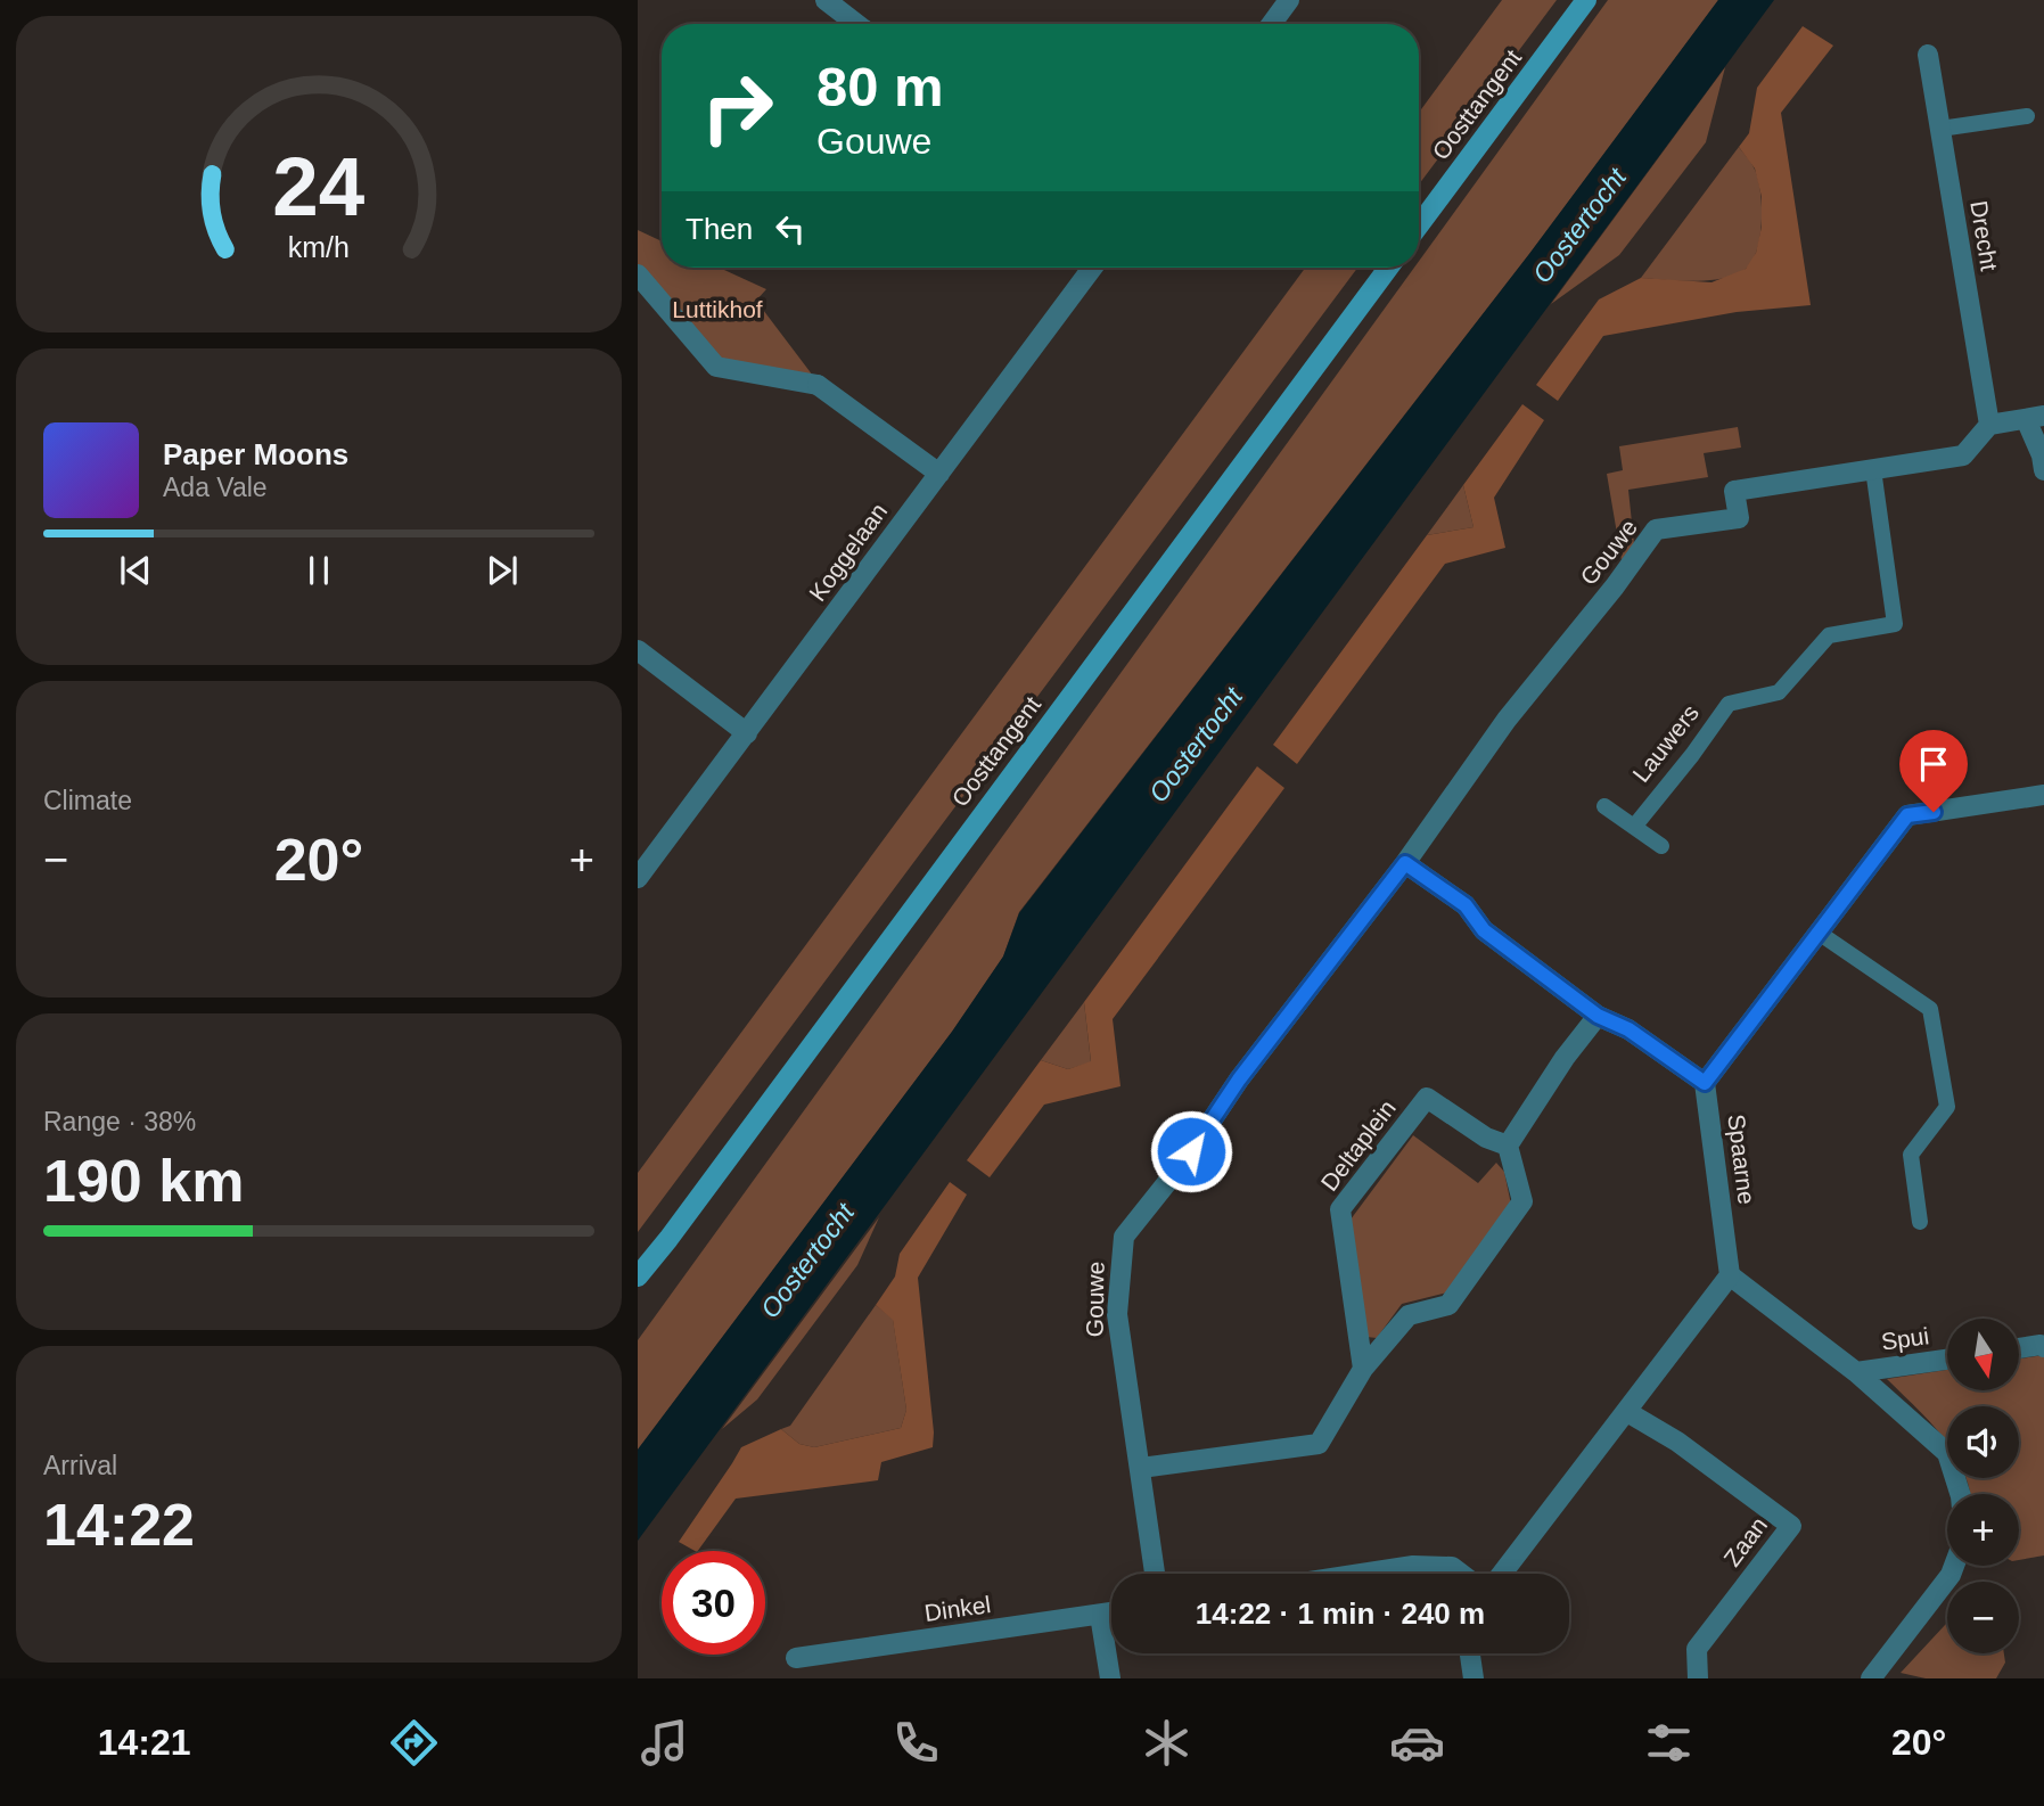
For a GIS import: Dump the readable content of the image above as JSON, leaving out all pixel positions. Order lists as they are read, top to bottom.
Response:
{
  "streets": {
    "main road": ["Oosttangent"],
    "street": [
      "Drecht",
      "Koggelaan",
      "Gouwe",
      "Deltaplein",
      "Spaarne",
      "Spui",
      "Zaan",
      "Dinkel"
    ],
    "lane": ["Lauwers"]
  },
  "crossings": [
    ["Drecht", "Gouwe"],
    ["Gouwe", "Lauwers"]
  ],
  "water": ["Oostertocht"],
  "parks": ["Luttikhof"],
  "north": "bottom",
  "page": {
    "turn": ["80 m", "Gouwe"],
    "then": "Then",
    "song": ["Paper Moons", "Ada Vale"],
    "tile": [
      "Climate",
      ["Range · 38%", "190 km"],
      ["Arrival", "14:22"]
    ],
    "heat": ["−", "20°", "+"],
    "map_buttons": ["+", "−"],
    "limit": "30",
    "trip": "14:22 · 1 min · 240 m",
    "tabs": ["14:21", "20°"],
    "gauge": ["24", "km/h"]
  }
}
